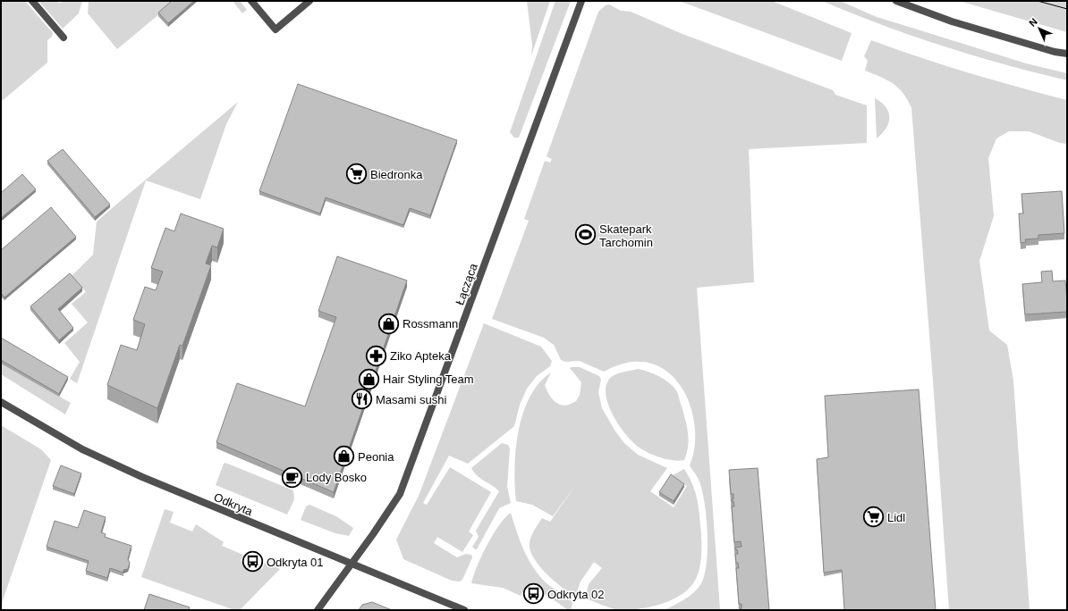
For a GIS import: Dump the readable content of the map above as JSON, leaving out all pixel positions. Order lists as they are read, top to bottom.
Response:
{
  "streets": {
    "street": ["Łącząca", "Odkryta"]
  },
  "crossings": [
    ["Łącząca", "Odkryta"]
  ],
  "places": {
    "supermarket": ["Biedronka", "Lidl"],
    "sports": ["Skatepark Tarchomin"],
    "shop": ["Rossmann", "Hair Styling Team", "Peonia"],
    "pharmacy": ["Ziko Apteka"],
    "restaurant": ["Masami sushi"],
    "cafe": ["Lody Bosko"],
    "bus stop": ["Odkryta 01", "Odkryta 02"]
  },
  "north": "top left"
}
